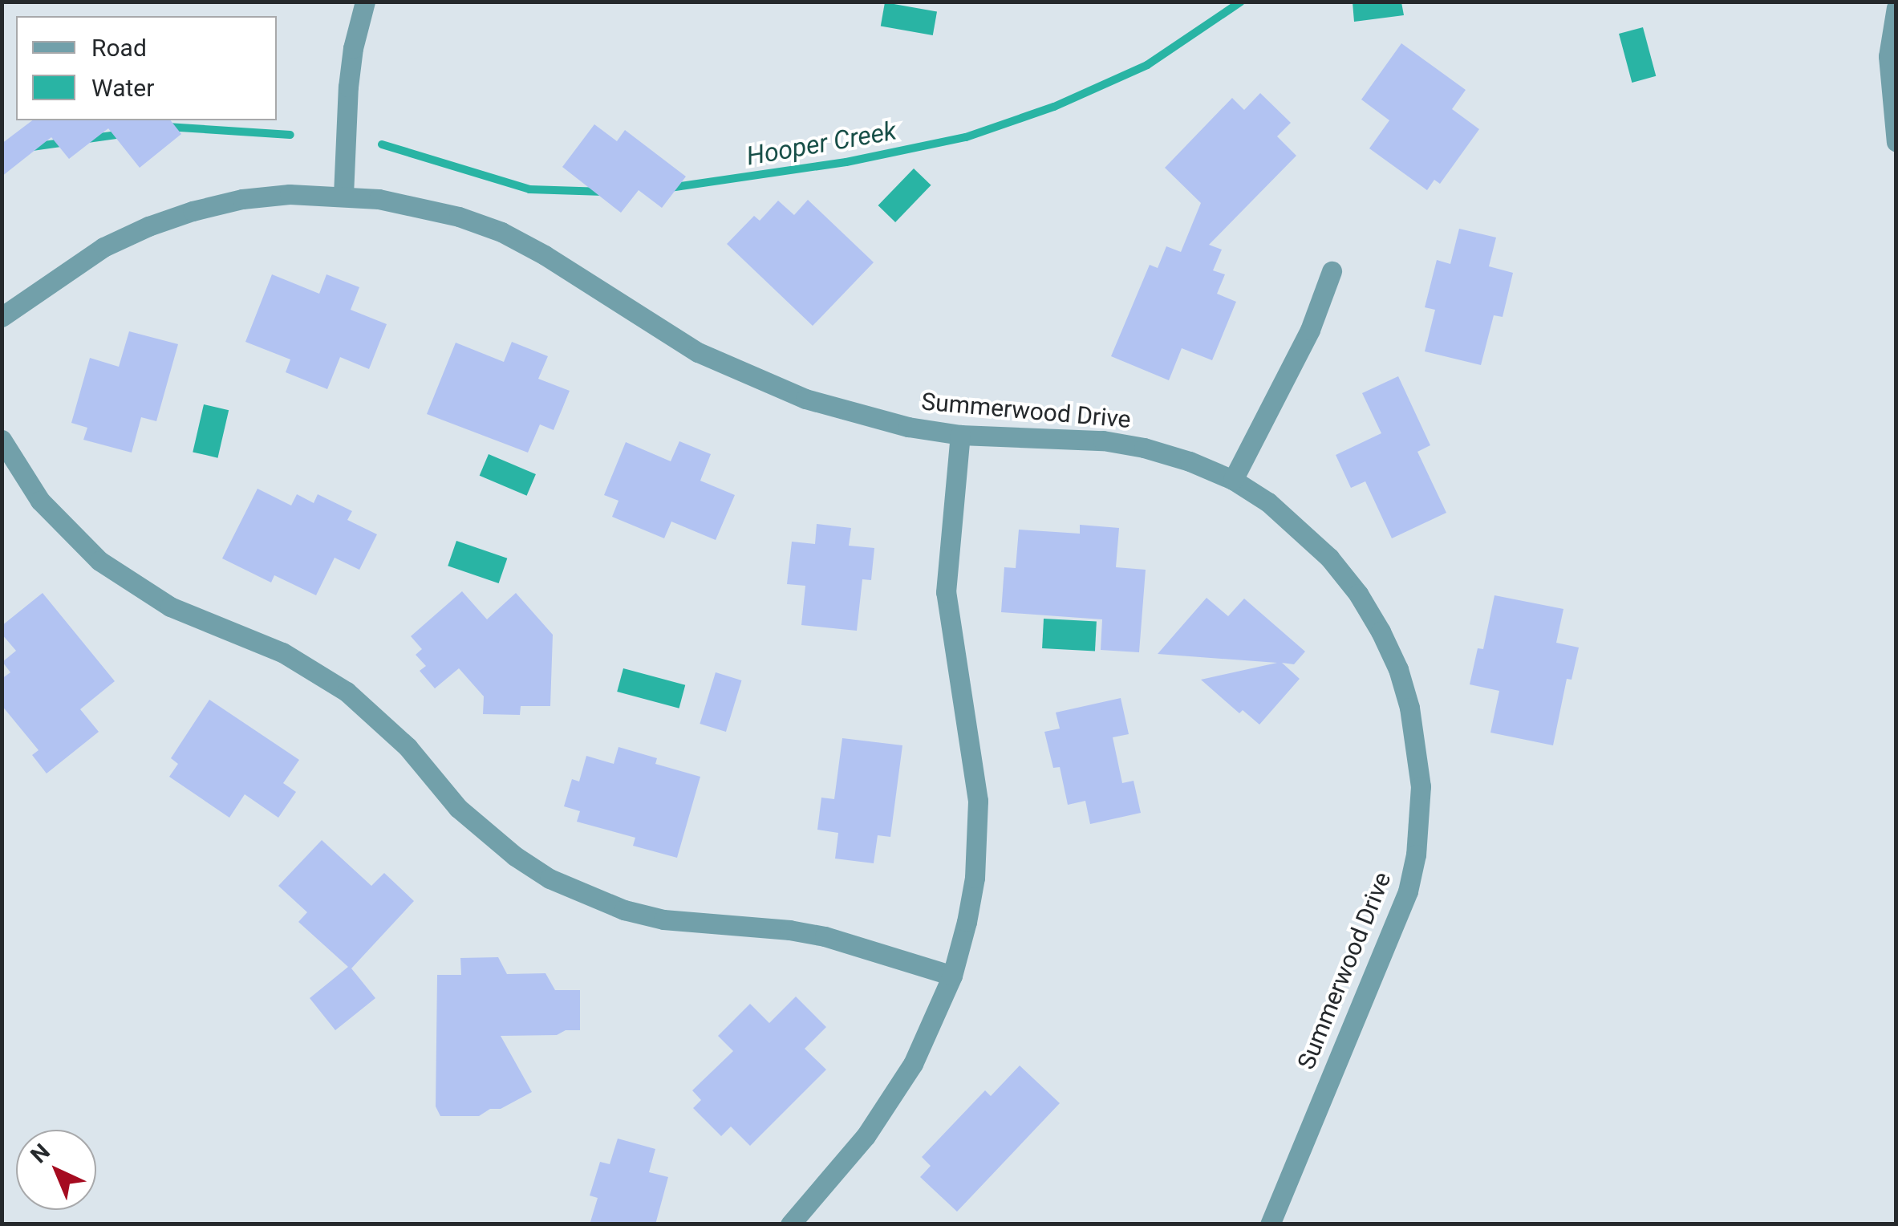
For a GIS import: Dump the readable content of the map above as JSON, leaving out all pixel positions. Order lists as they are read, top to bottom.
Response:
{
  "streets": {
    "street": ["Summerwood Drive"]
  },
  "water": ["Hooper Creek"],
  "legend": ["Road", "Water"],
  "north": "top left"
}
